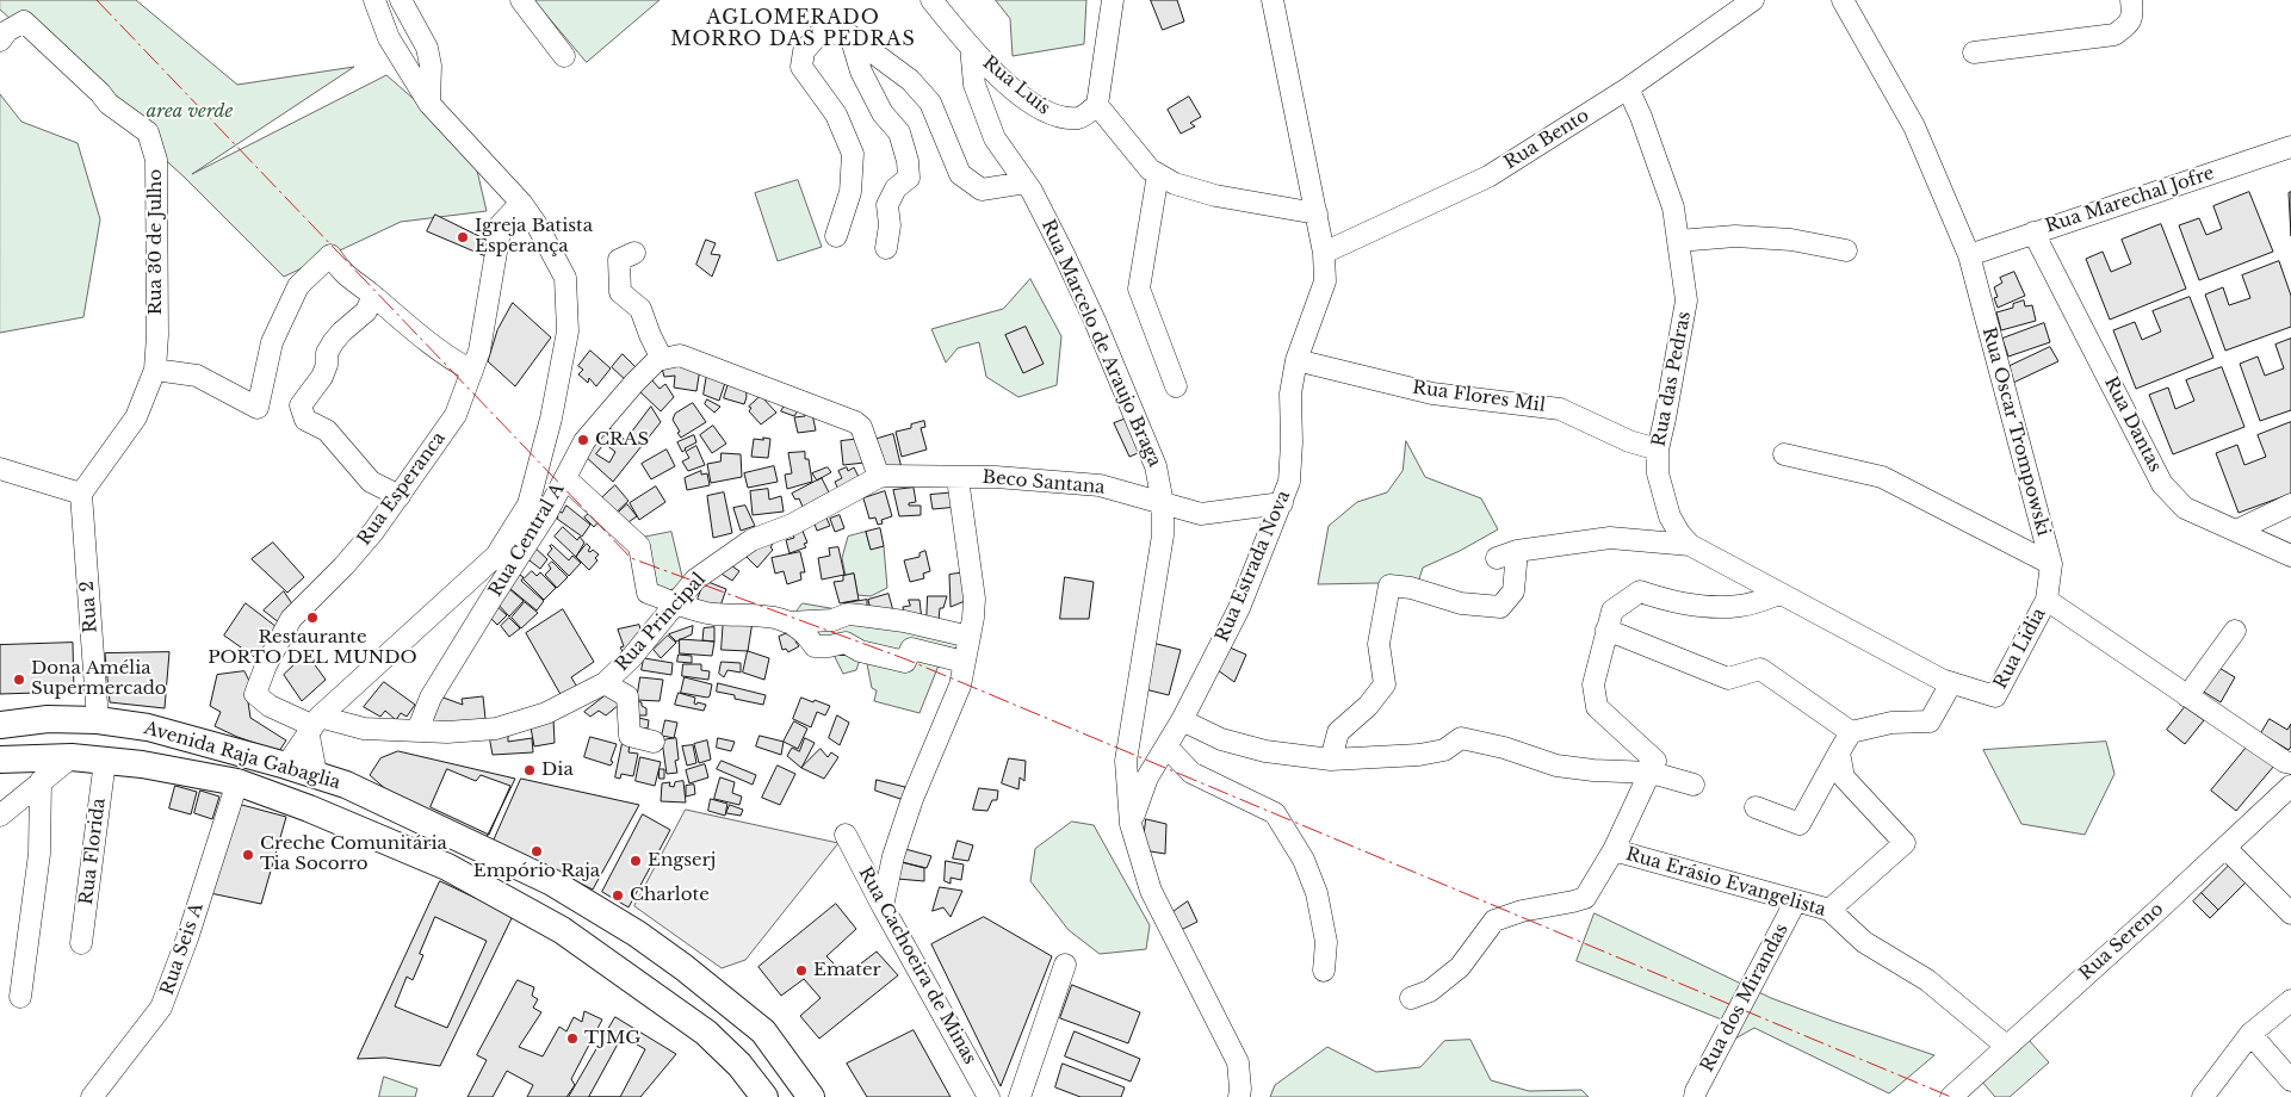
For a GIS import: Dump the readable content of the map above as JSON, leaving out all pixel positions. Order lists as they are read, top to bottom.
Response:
{
  "streets": {
    "main road": ["Avenida Raja Gabaglia"],
    "street": [
      "Rua Luís",
      "Rua Bento",
      "Rua Marechal Jofre",
      "Rua 30 de Julho",
      "Rua Marcelo de Araujo Braga",
      "Rua das Pedras",
      "Rua Flores Mil",
      "Rua Dantas",
      "Rua Oscar Trompowski",
      "Beco Santana",
      "Rua Esperanca",
      "Rua Central A",
      "Rua Estrada Nova",
      "Rua 2",
      "Rua Principal",
      "Rua Lidia",
      "Rua Florida",
      "Rua Erásio Evangelista",
      "Rua Sereno",
      "Rua Seis A",
      "Rua Cachoeira de Minas",
      "Rua dos Mirandas"
    ]
  },
  "crossings": [
    ["Rua Luís", "Rua Marcelo de Araujo Braga"],
    ["Rua Bento", "Rua das Pedras"],
    ["Rua Bento", "Rua Estrada Nova"],
    ["Rua Marechal Jofre", "Rua Dantas"],
    ["Rua Marechal Jofre", "Rua Oscar Trompowski"],
    ["Rua 30 de Julho", "Rua 2"],
    ["Rua Marcelo de Araujo Braga", "Beco Santana"],
    ["Rua Marcelo de Araujo Braga", "Rua Estrada Nova"],
    ["Rua das Pedras", "Rua Flores Mil"],
    ["Rua das Pedras", "Rua Lidia"],
    ["Rua Flores Mil", "Rua Estrada Nova"],
    ["Rua Oscar Trompowski", "Rua Lidia"],
    ["Beco Santana", "Rua Principal"],
    ["Rua Esperanca", "Rua Principal"],
    ["Rua Central A", "Rua Principal"],
    ["Rua 2", "Avenida Raja Gabaglia"],
    ["Avenida Raja Gabaglia", "Rua Florida"],
    ["Avenida Raja Gabaglia", "Rua Seis A"],
    ["Rua Erásio Evangelista", "Rua Sereno"],
    ["Rua Erásio Evangelista", "Rua dos Mirandas"]
  ],
  "districts": ["AGLOMERADO MORRO DAS PEDRAS"],
  "parks": ["area verde"],
  "places": [
    "Igreja Batista Esperança",
    "CRAS",
    "Restaurante PORTO DEL MUNDO",
    "Dona Amélia Supermercado",
    "Dia",
    "Empório Raja",
    "Creche Comunitária Tia Socorro",
    "Engserj",
    "Charlote",
    "Emater",
    "TJMG"
  ]
}
